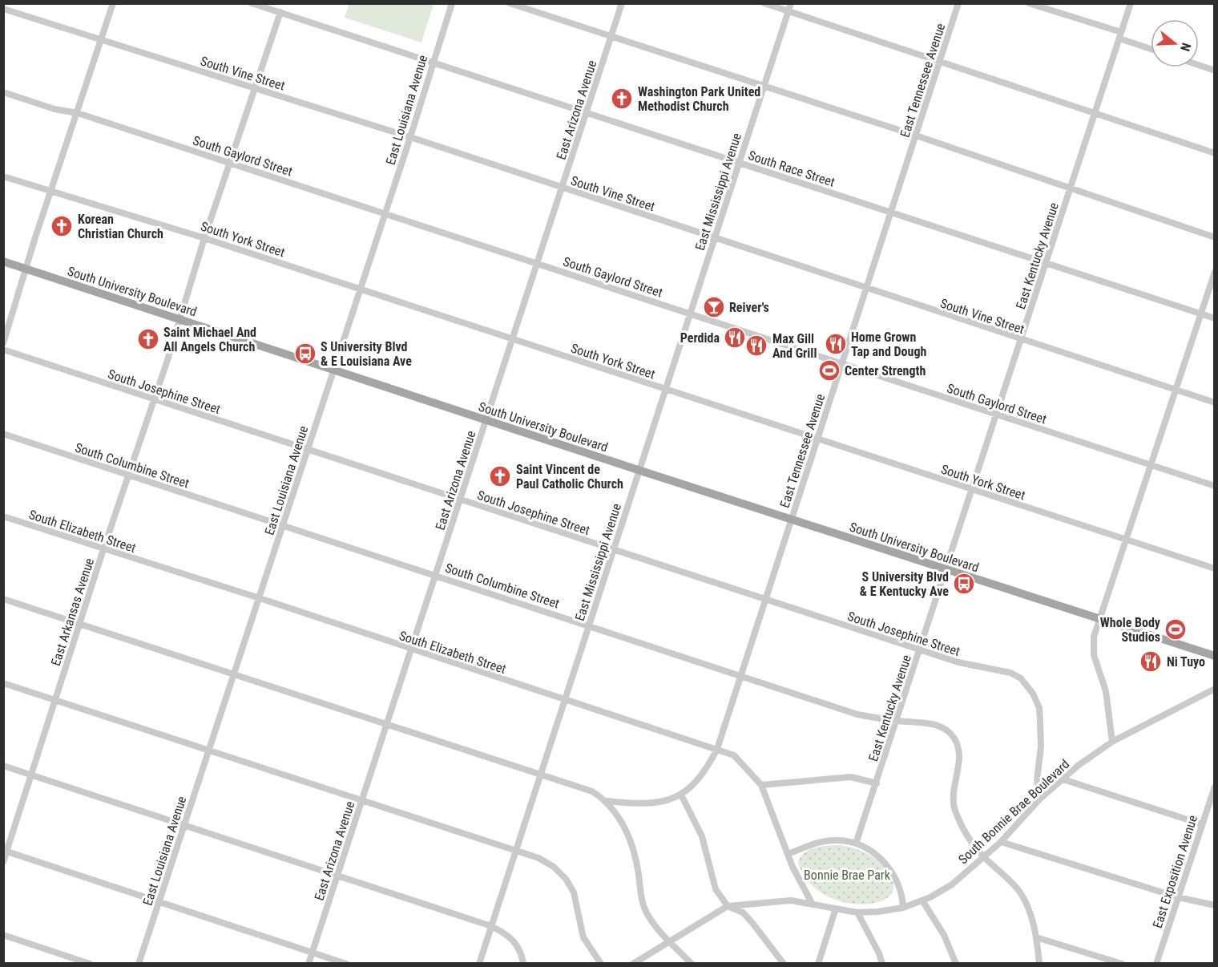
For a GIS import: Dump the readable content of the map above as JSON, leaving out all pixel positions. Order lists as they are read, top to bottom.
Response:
{
  "streets": {
    "main road": ["South University Boulevard"],
    "street": [
      "South Vine Street",
      "East Tennessee Avenue",
      "East Louisiana Avenue",
      "East Arizona Avenue",
      "South Gaylord Street",
      "South Race Street",
      "East Mississippi Avenue",
      "South York Street",
      "East Kentucky Avenue",
      "South Josephine Street",
      "South Columbine Street",
      "South Elizabeth Street",
      "East Arkansas Avenue",
      "South Bonnie Brae Boulevard",
      "East Exposition Avenue"
    ]
  },
  "crossings": [
    ["South Vine Street", "East Tennessee Avenue"],
    ["South Vine Street", "East Louisiana Avenue"],
    ["South Vine Street", "East Arizona Avenue"],
    ["South Vine Street", "East Mississippi Avenue"],
    ["South Vine Street", "East Kentucky Avenue"],
    ["South Vine Street", "East Arkansas Avenue"],
    ["East Tennessee Avenue", "South Gaylord Street"],
    ["East Tennessee Avenue", "South Race Street"],
    ["East Tennessee Avenue", "South York Street"],
    ["East Tennessee Avenue", "South University Boulevard"],
    ["East Tennessee Avenue", "South Josephine Street"],
    ["East Tennessee Avenue", "South Columbine Street"],
    ["East Tennessee Avenue", "South Elizabeth Street"],
    ["East Louisiana Avenue", "South Gaylord Street"],
    ["East Louisiana Avenue", "South Race Street"],
    ["East Louisiana Avenue", "South York Street"],
    ["East Louisiana Avenue", "South University Boulevard"],
    ["East Louisiana Avenue", "South Josephine Street"],
    ["East Louisiana Avenue", "South Columbine Street"],
    ["East Louisiana Avenue", "South Elizabeth Street"],
    ["East Arizona Avenue", "South Gaylord Street"],
    ["East Arizona Avenue", "South Race Street"],
    ["East Arizona Avenue", "South York Street"],
    ["East Arizona Avenue", "South University Boulevard"],
    ["East Arizona Avenue", "South Josephine Street"],
    ["East Arizona Avenue", "South Columbine Street"],
    ["East Arizona Avenue", "South Elizabeth Street"],
    ["South Gaylord Street", "East Mississippi Avenue"],
    ["South Gaylord Street", "East Kentucky Avenue"],
    ["South Gaylord Street", "East Arkansas Avenue"],
    ["South Race Street", "East Mississippi Avenue"],
    ["South Race Street", "East Kentucky Avenue"],
    ["South Race Street", "East Arkansas Avenue"],
    ["East Mississippi Avenue", "South York Street"],
    ["East Mississippi Avenue", "South University Boulevard"],
    ["East Mississippi Avenue", "South Josephine Street"],
    ["East Mississippi Avenue", "South Columbine Street"],
    ["East Mississippi Avenue", "South Elizabeth Street"],
    ["South York Street", "East Kentucky Avenue"],
    ["South York Street", "East Arkansas Avenue"],
    ["East Kentucky Avenue", "South University Boulevard"],
    ["East Kentucky Avenue", "South Josephine Street"],
    ["East Kentucky Avenue", "South Columbine Street"],
    ["South University Boulevard", "East Arkansas Avenue"],
    ["South Josephine Street", "East Arkansas Avenue"],
    ["South Josephine Street", "South Bonnie Brae Boulevard"],
    ["South Columbine Street", "East Arkansas Avenue"],
    ["South Columbine Street", "South Bonnie Brae Boulevard"],
    ["South Elizabeth Street", "East Arkansas Avenue"],
    ["South Elizabeth Street", "South Bonnie Brae Boulevard"]
  ],
  "parks": ["Bonnie Brae Park"],
  "places": {
    "church": [
      "Washington Park United Methodist Church",
      "Korean Christian Church",
      "Saint Michael And All Angels Church",
      "Saint Vincent de Paul Catholic Church"
    ],
    "bar": ["Reiver's"],
    "restaurant": [
      "Perdida",
      "Home Grown Tap and Dough",
      "Max Gill And Grill",
      "Ni Tuyo"
    ],
    "bus stop": ["S University Blvd & E Louisiana Ave", "S University Blvd & E Kentucky Ave"],
    "sports": ["Center Strength", "Whole Body Studios"]
  },
  "north": "right"
}
